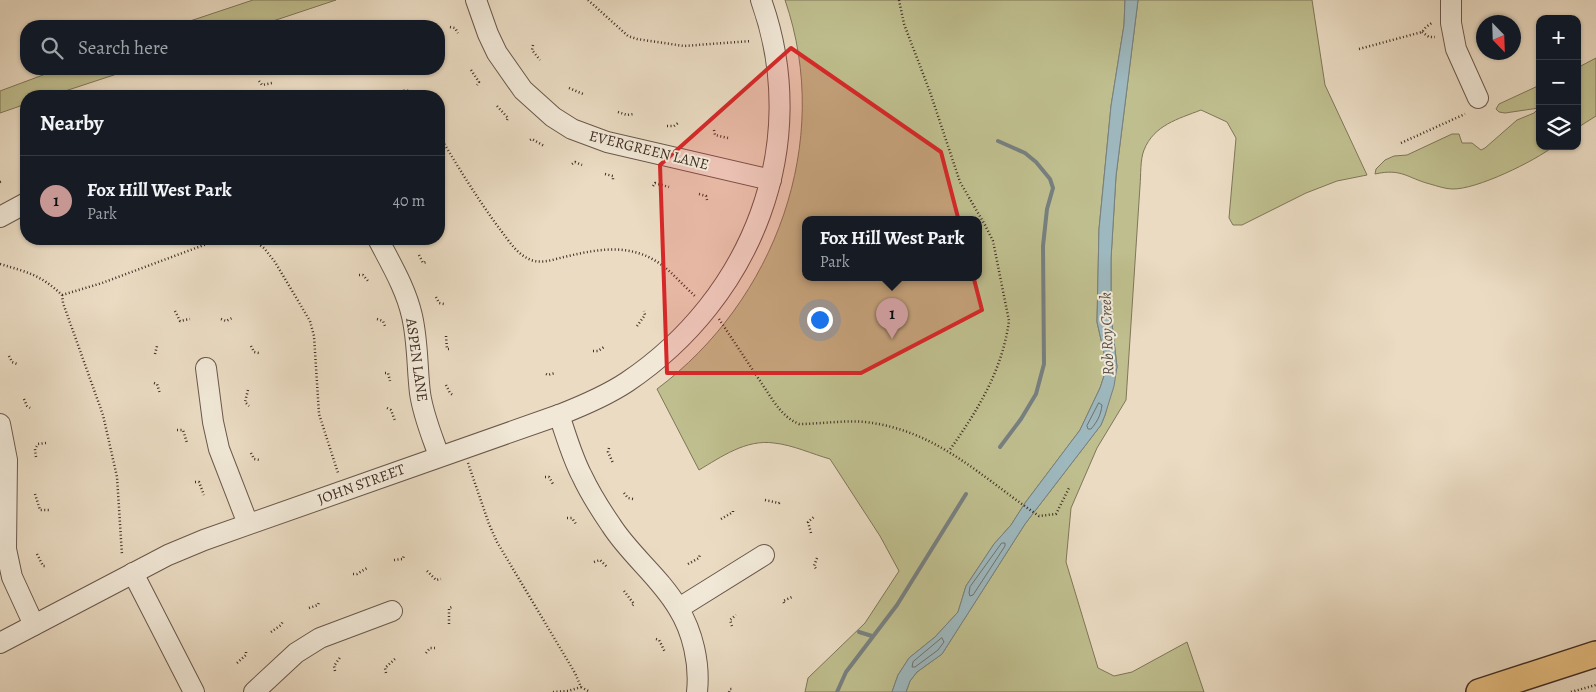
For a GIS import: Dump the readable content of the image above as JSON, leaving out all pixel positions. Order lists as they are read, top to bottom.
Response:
{
  "streets": {
    "street": ["EVERGREEN LANE", "ASPEN LANE", "JOHN STREET"]
  },
  "crossings": [
    ["EVERGREEN LANE", "JOHN STREET"],
    ["ASPEN LANE", "JOHN STREET"]
  ],
  "water": ["Rob Roy Creek"],
  "north": "bottom right",
  "page": {
    "map_buttons": ["+", "−"],
    "search": "Search here",
    "heading": "Nearby",
    "list": [
      {
        "mark": "1",
        "name": "Fox Hill West Park",
        "note": "Park",
        "value": "40 m"
      }
    ],
    "popup": ["Fox Hill West Park", "Park"],
    "pins": "1"
  }
}
